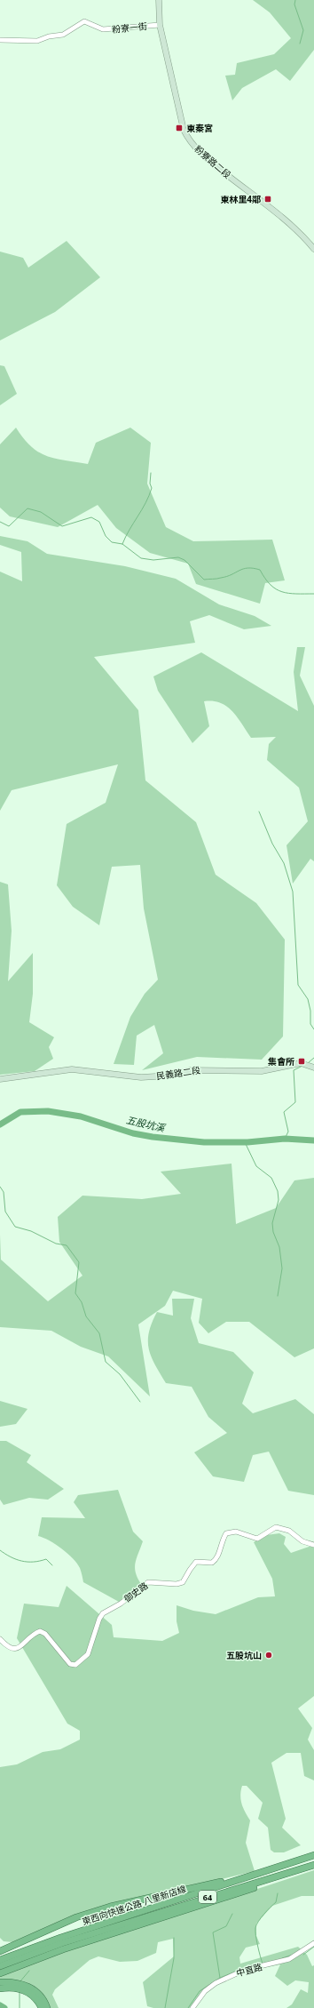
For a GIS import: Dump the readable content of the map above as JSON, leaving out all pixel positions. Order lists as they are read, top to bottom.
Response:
{
  "streets": {
    "highway": ["64", "東西向快速公路 八里新店線"],
    "main road": ["粉寮路二段", "民義路二段"],
    "street": ["粉寮一街", "御史路", "中直路"]
  },
  "crossings": [
    ["粉寮一街", "粉寮路二段"]
  ],
  "water": ["五股坑溪"],
  "places": {
    "transit": ["東秦宮", "東林里4鄰", "集會所"],
    "other": ["五股坑山"]
  }
}
